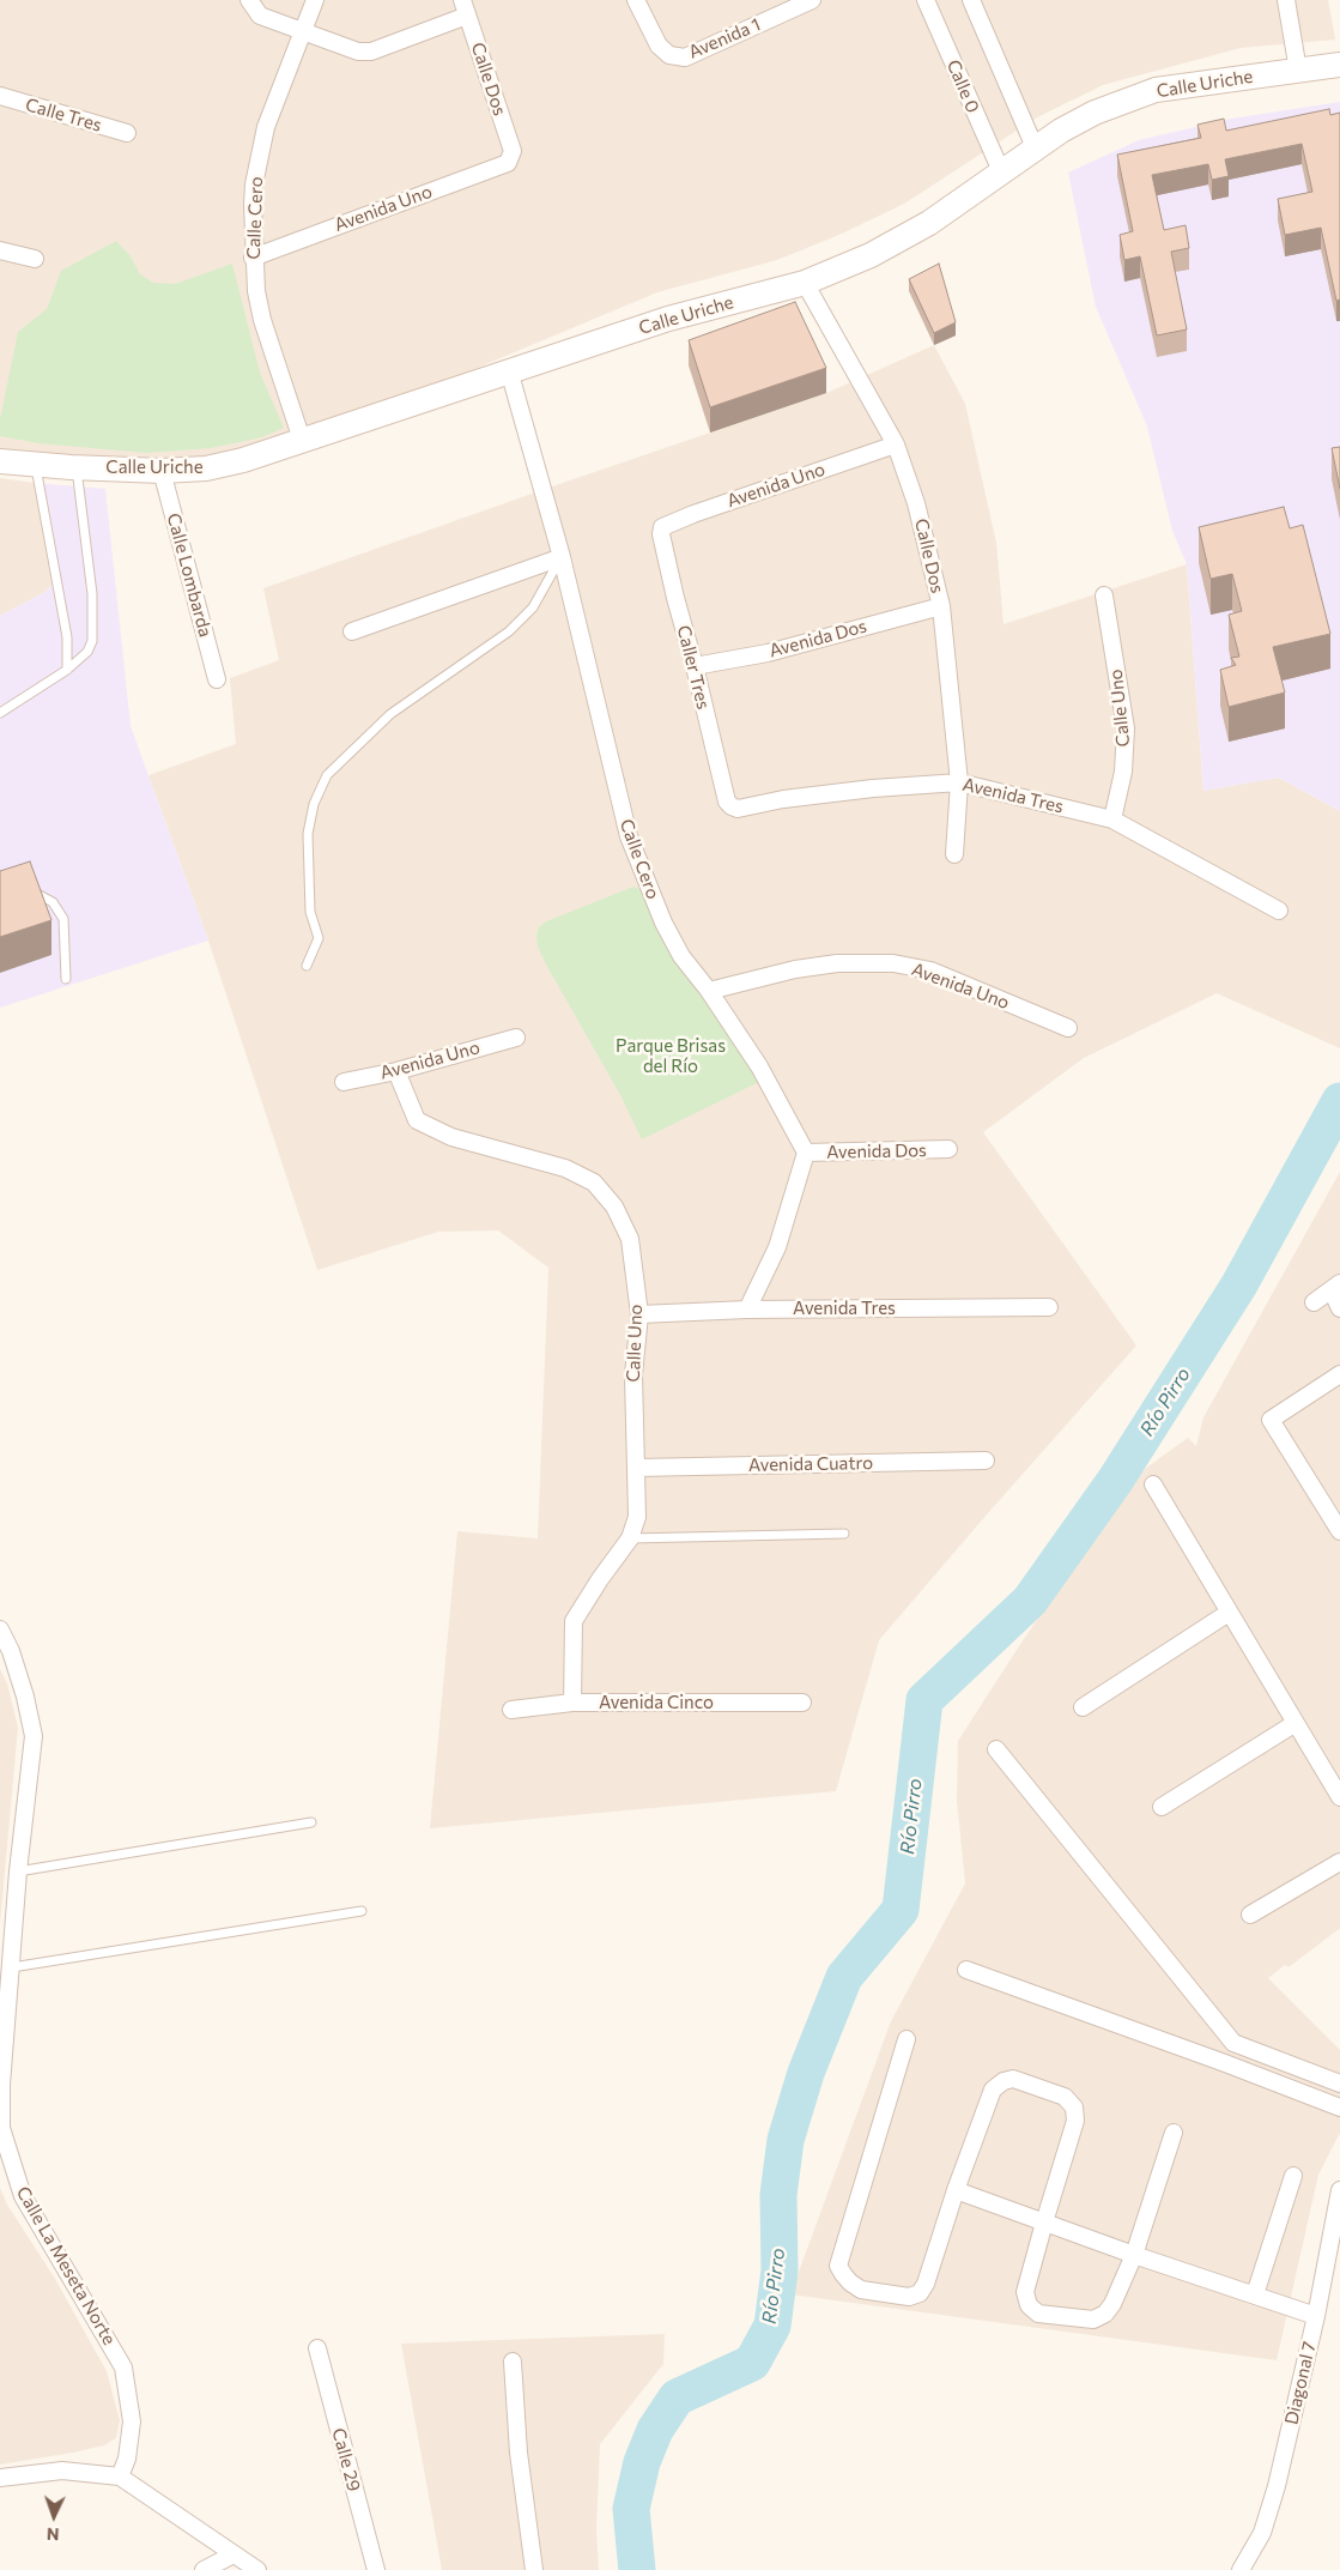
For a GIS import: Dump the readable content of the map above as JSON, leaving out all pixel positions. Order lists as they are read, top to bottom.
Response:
{
  "streets": {
    "main road": ["Calle Uriche"],
    "street": [
      "Avenida 1",
      "Calle Dos",
      "Calle 0",
      "Calle Tres",
      "Avenida Uno",
      "Calle Cero",
      "Calle Lombarda",
      "Avenida Dos",
      "Caller Tres",
      "Calle Uno",
      "Avenida Tres",
      "Avenida Cuatro",
      "Avenida Cinco",
      "Calle La Meseta Norte",
      "Diagonal 7",
      "Calle 29"
    ]
  },
  "crossings": [
    ["Calle Dos", "Calle Uriche"],
    ["Calle Dos", "Avenida Uno"],
    ["Calle Dos", "Avenida Dos"],
    ["Calle Dos", "Avenida Tres"],
    ["Calle Uriche", "Calle 0"],
    ["Calle Uriche", "Calle Cero"],
    ["Calle Uriche", "Calle Lombarda"],
    ["Avenida Uno", "Calle Cero"],
    ["Avenida Uno", "Caller Tres"],
    ["Avenida Uno", "Calle Uno"],
    ["Calle Cero", "Avenida Dos"],
    ["Avenida Dos", "Caller Tres"],
    ["Caller Tres", "Avenida Tres"],
    ["Calle Uno", "Avenida Tres"],
    ["Calle Uno", "Avenida Cuatro"],
    ["Calle Uno", "Avenida Cinco"]
  ],
  "water": ["Río Pirro"],
  "parks": ["Parque Brisas del Río"],
  "north": "bottom"
}
